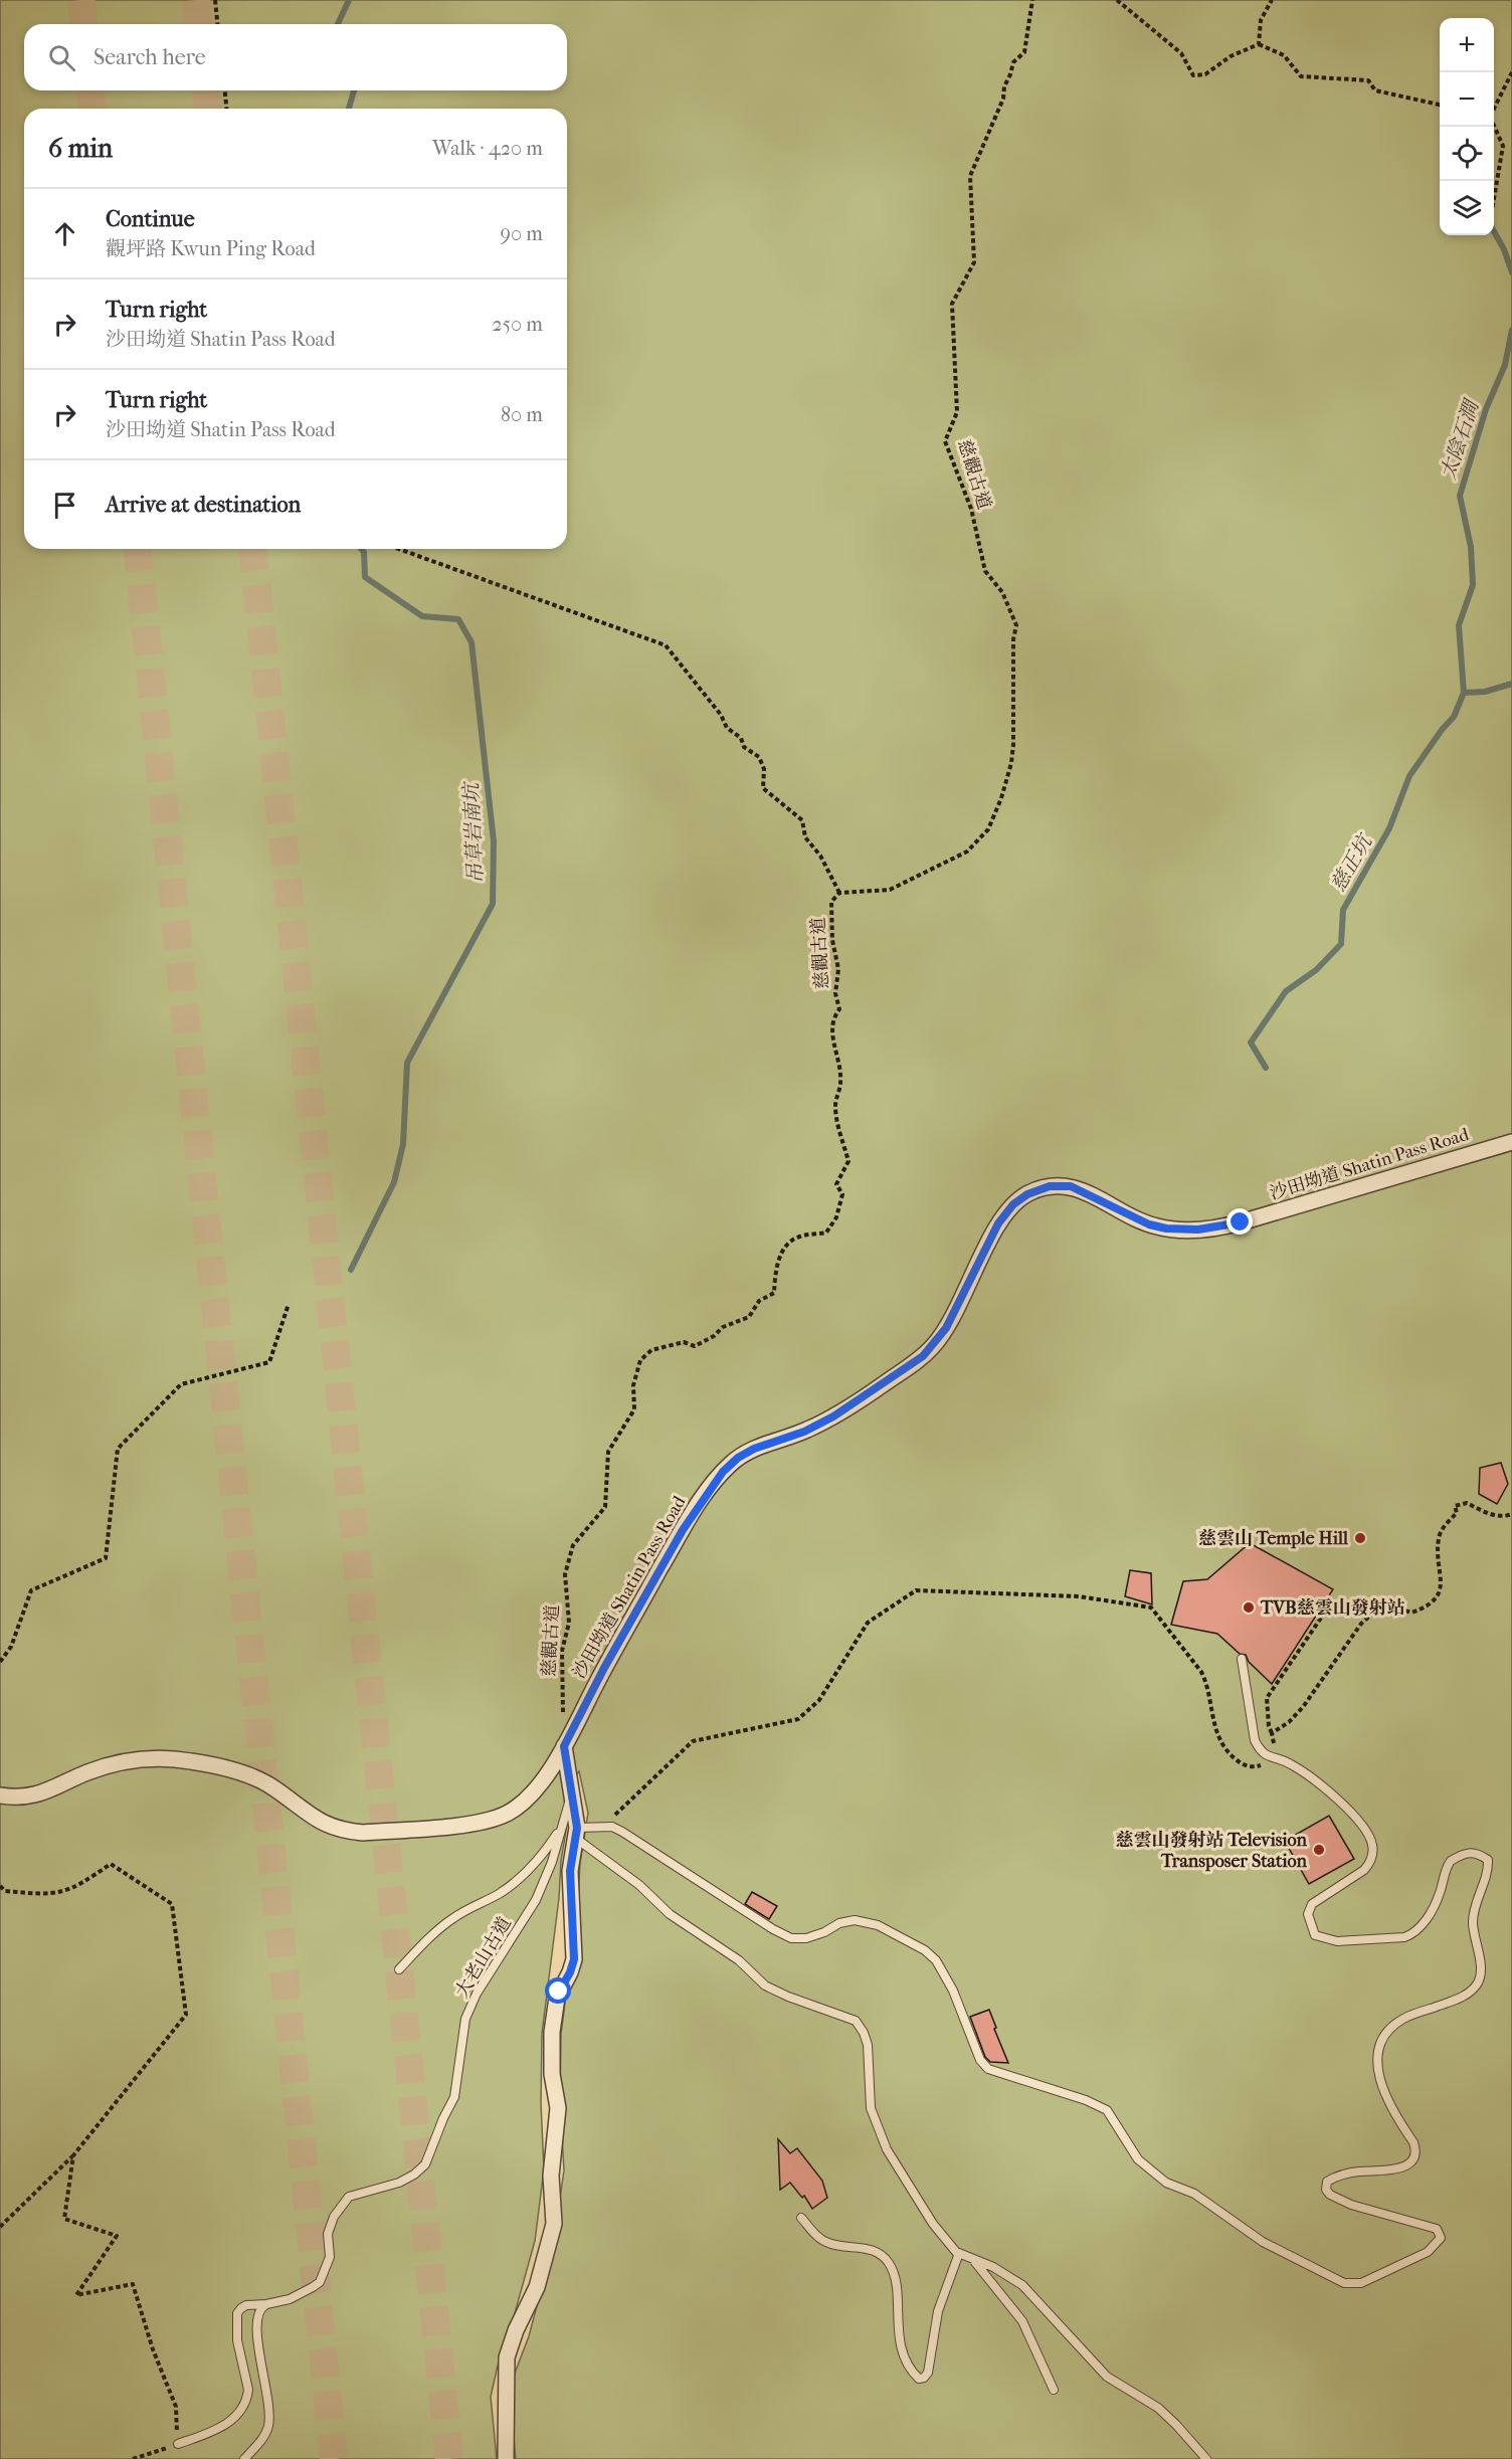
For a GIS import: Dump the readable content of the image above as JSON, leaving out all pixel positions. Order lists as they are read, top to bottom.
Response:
{
  "streets": {
    "street": ["沙田坳道 Shatin Pass Road"],
    "lane": ["大老山古道"],
    "path": ["慈觀古道"]
  },
  "crossings": [
    ["慈觀古道", "沙田坳道 Shatin Pass Road"]
  ],
  "water": ["太陰石澗", "吊草岩南坑", "慈正坑"],
  "places": ["慈雲山 Temple Hill", "TVB慈雲山發射站", "慈雲山發射站 Television Transposer Station"],
  "page": {
    "map_buttons": ["+", "−"],
    "search": "Search here",
    "heading": ["6 min", "Walk · 420 m"],
    "list": [
      ["Continue", "觀坪路 Kwun Ping Road", "90 m"],
      ["Turn right", "沙田坳道 Shatin Pass Road", "250 m"],
      ["Turn right", "沙田坳道 Shatin Pass Road", "80 m"],
      "Arrive at destination"
    ]
  }
}
